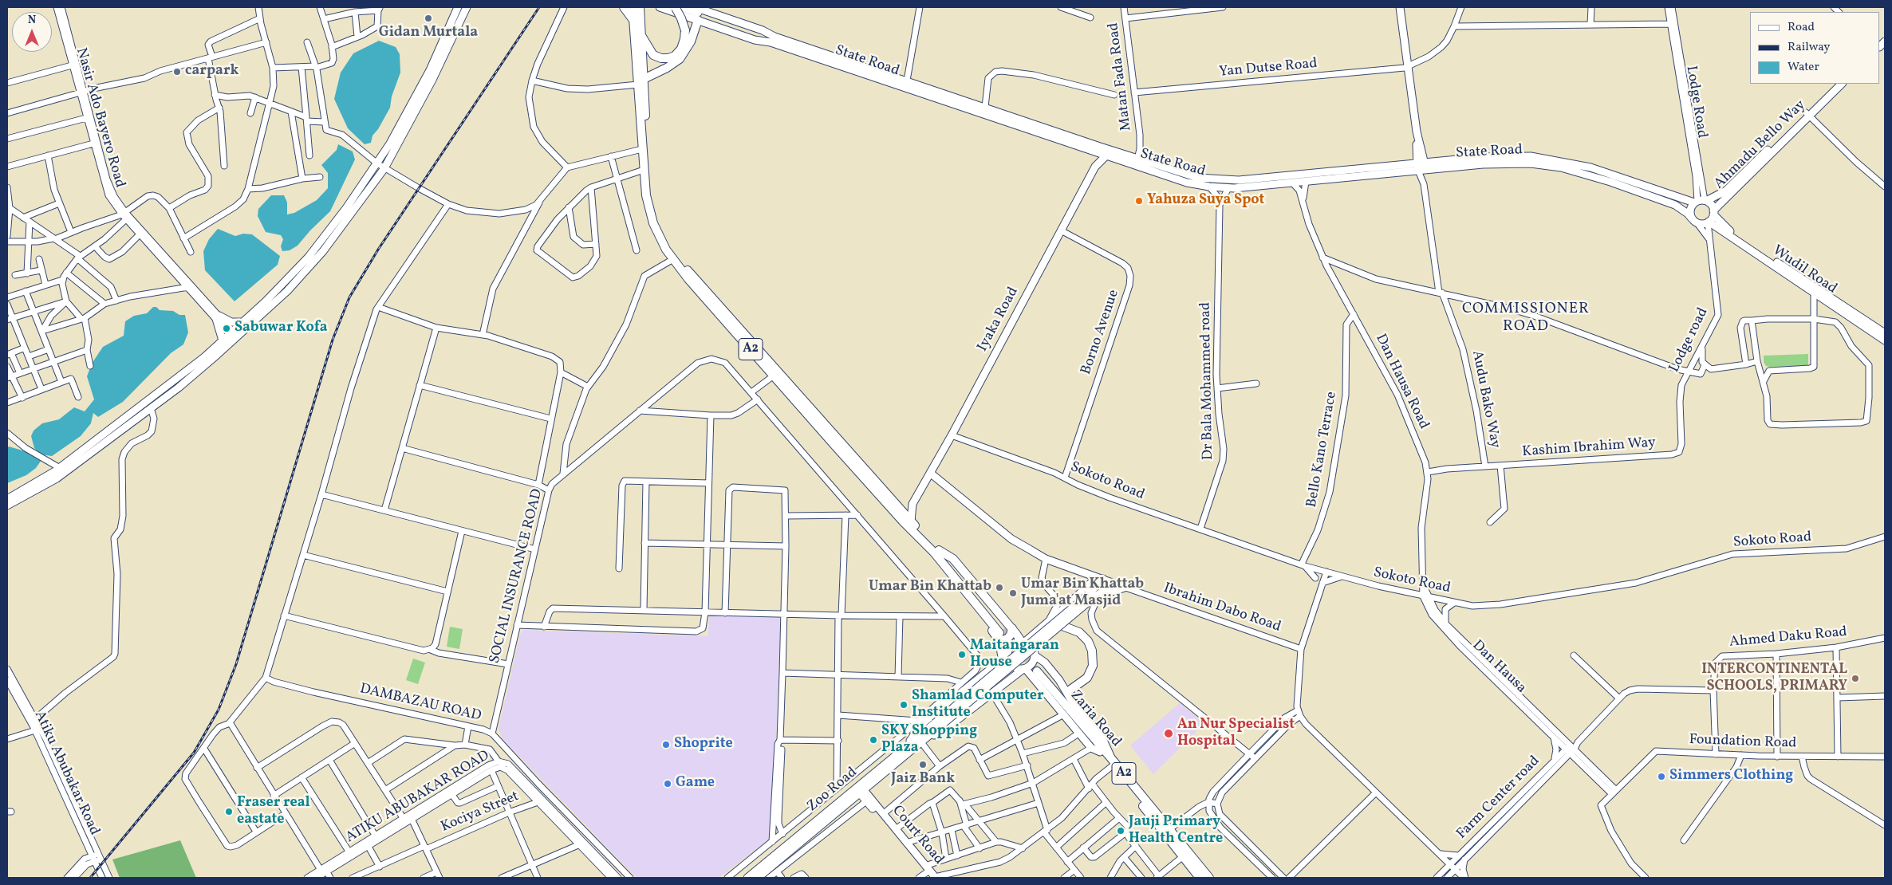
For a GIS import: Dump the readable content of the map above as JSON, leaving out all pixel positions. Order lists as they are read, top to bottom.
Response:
{
  "streets": {
    "highway": ["A2", "Zaria Road"],
    "main road": [
      "State Road",
      "Ahmadu Bello Way",
      "Wudil Road",
      "Iyaka Road",
      "Ibrahim Dabo Road",
      "Zoo Road",
      "Court Road"
    ],
    "street": [
      "Yan Dutse Road",
      "Matan Fada Road",
      "Lodge Road",
      "Nasir Ado Bayero Road",
      "Borno Avenue",
      "Lodge road",
      "Dr Bala Mohammed road",
      "Dan Hausa Road",
      "Audu Bako Way",
      "Kashim Ibrahim Way",
      "Bello Kano Terrace",
      "Sokoto Road",
      "SOCIAL INSURANCE ROAD",
      "Ahmed Daku Road",
      "Dan Hausa",
      "DAMBAZAU ROAD",
      "Foundation Road",
      "Atiku Abubakar Road",
      "ATIKU ABUBAKAR ROAD",
      "Farm Center road",
      "Kociya Street"
    ]
  },
  "crossings": [
    ["State Road", "Matan Fada Road"],
    ["State Road", "Lodge Road"],
    ["State Road", "Ahmadu Bello Way"],
    ["State Road", "Wudil Road"],
    ["State Road", "Iyaka Road"],
    ["State Road", "Lodge road"],
    ["State Road", "Dan Hausa Road"],
    ["State Road", "Audu Bako Way"],
    ["Yan Dutse Road", "Matan Fada Road"],
    ["Lodge Road", "Ahmadu Bello Way"],
    ["Lodge Road", "Wudil Road"],
    ["Lodge Road", "Lodge road"],
    ["Ahmadu Bello Way", "Wudil Road"],
    ["Ahmadu Bello Way", "Lodge road"],
    ["Wudil Road", "Lodge road"],
    ["Iyaka Road", "Borno Avenue"],
    ["Iyaka Road", "Sokoto Road"],
    ["Iyaka Road", "Ibrahim Dabo Road"],
    ["Borno Avenue", "Sokoto Road"],
    ["Lodge road", "Kashim Ibrahim Way"],
    ["Dr Bala Mohammed road", "Sokoto Road"],
    ["Dan Hausa Road", "Kashim Ibrahim Way"],
    ["Dan Hausa Road", "Bello Kano Terrace"],
    ["Dan Hausa Road", "Sokoto Road"],
    ["Dan Hausa Road", "Dan Hausa"],
    ["Audu Bako Way", "Kashim Ibrahim Way"],
    ["Bello Kano Terrace", "Sokoto Road"],
    ["Sokoto Road", "Dan Hausa"],
    ["SOCIAL INSURANCE ROAD", "DAMBAZAU ROAD"],
    ["Ahmed Daku Road", "Foundation Road"],
    ["Dan Hausa", "Farm Center road"],
    ["DAMBAZAU ROAD", "Kociya Street"],
    ["Zoo Road", "Court Road"],
    ["ATIKU ABUBAKAR ROAD", "Kociya Street"]
  ],
  "districts": ["COMMISSIONER ROAD"],
  "places": [
    "Gidan Murtala",
    "carpark",
    "Yahuza Suya Spot",
    "Sabuwar Kofa",
    "Umar Bin Khattab",
    "Umar Bin Khattab Juma'at Masjid",
    "Maitangaran House",
    "INTERCONTINENTAL SCHOOLS, PRIMARY",
    "Shamlad Computer Institute",
    "An Nur Specialist Hospital",
    "SKY Shopping Plaza",
    "Shoprite",
    "Jaiz Bank",
    "Simmers Clothing",
    "Game",
    "Fraser real eastate",
    "Jauji Primary Health Centre"
  ],
  "legend": ["Road", "Railway", "Water"],
  "north": "top"
}
